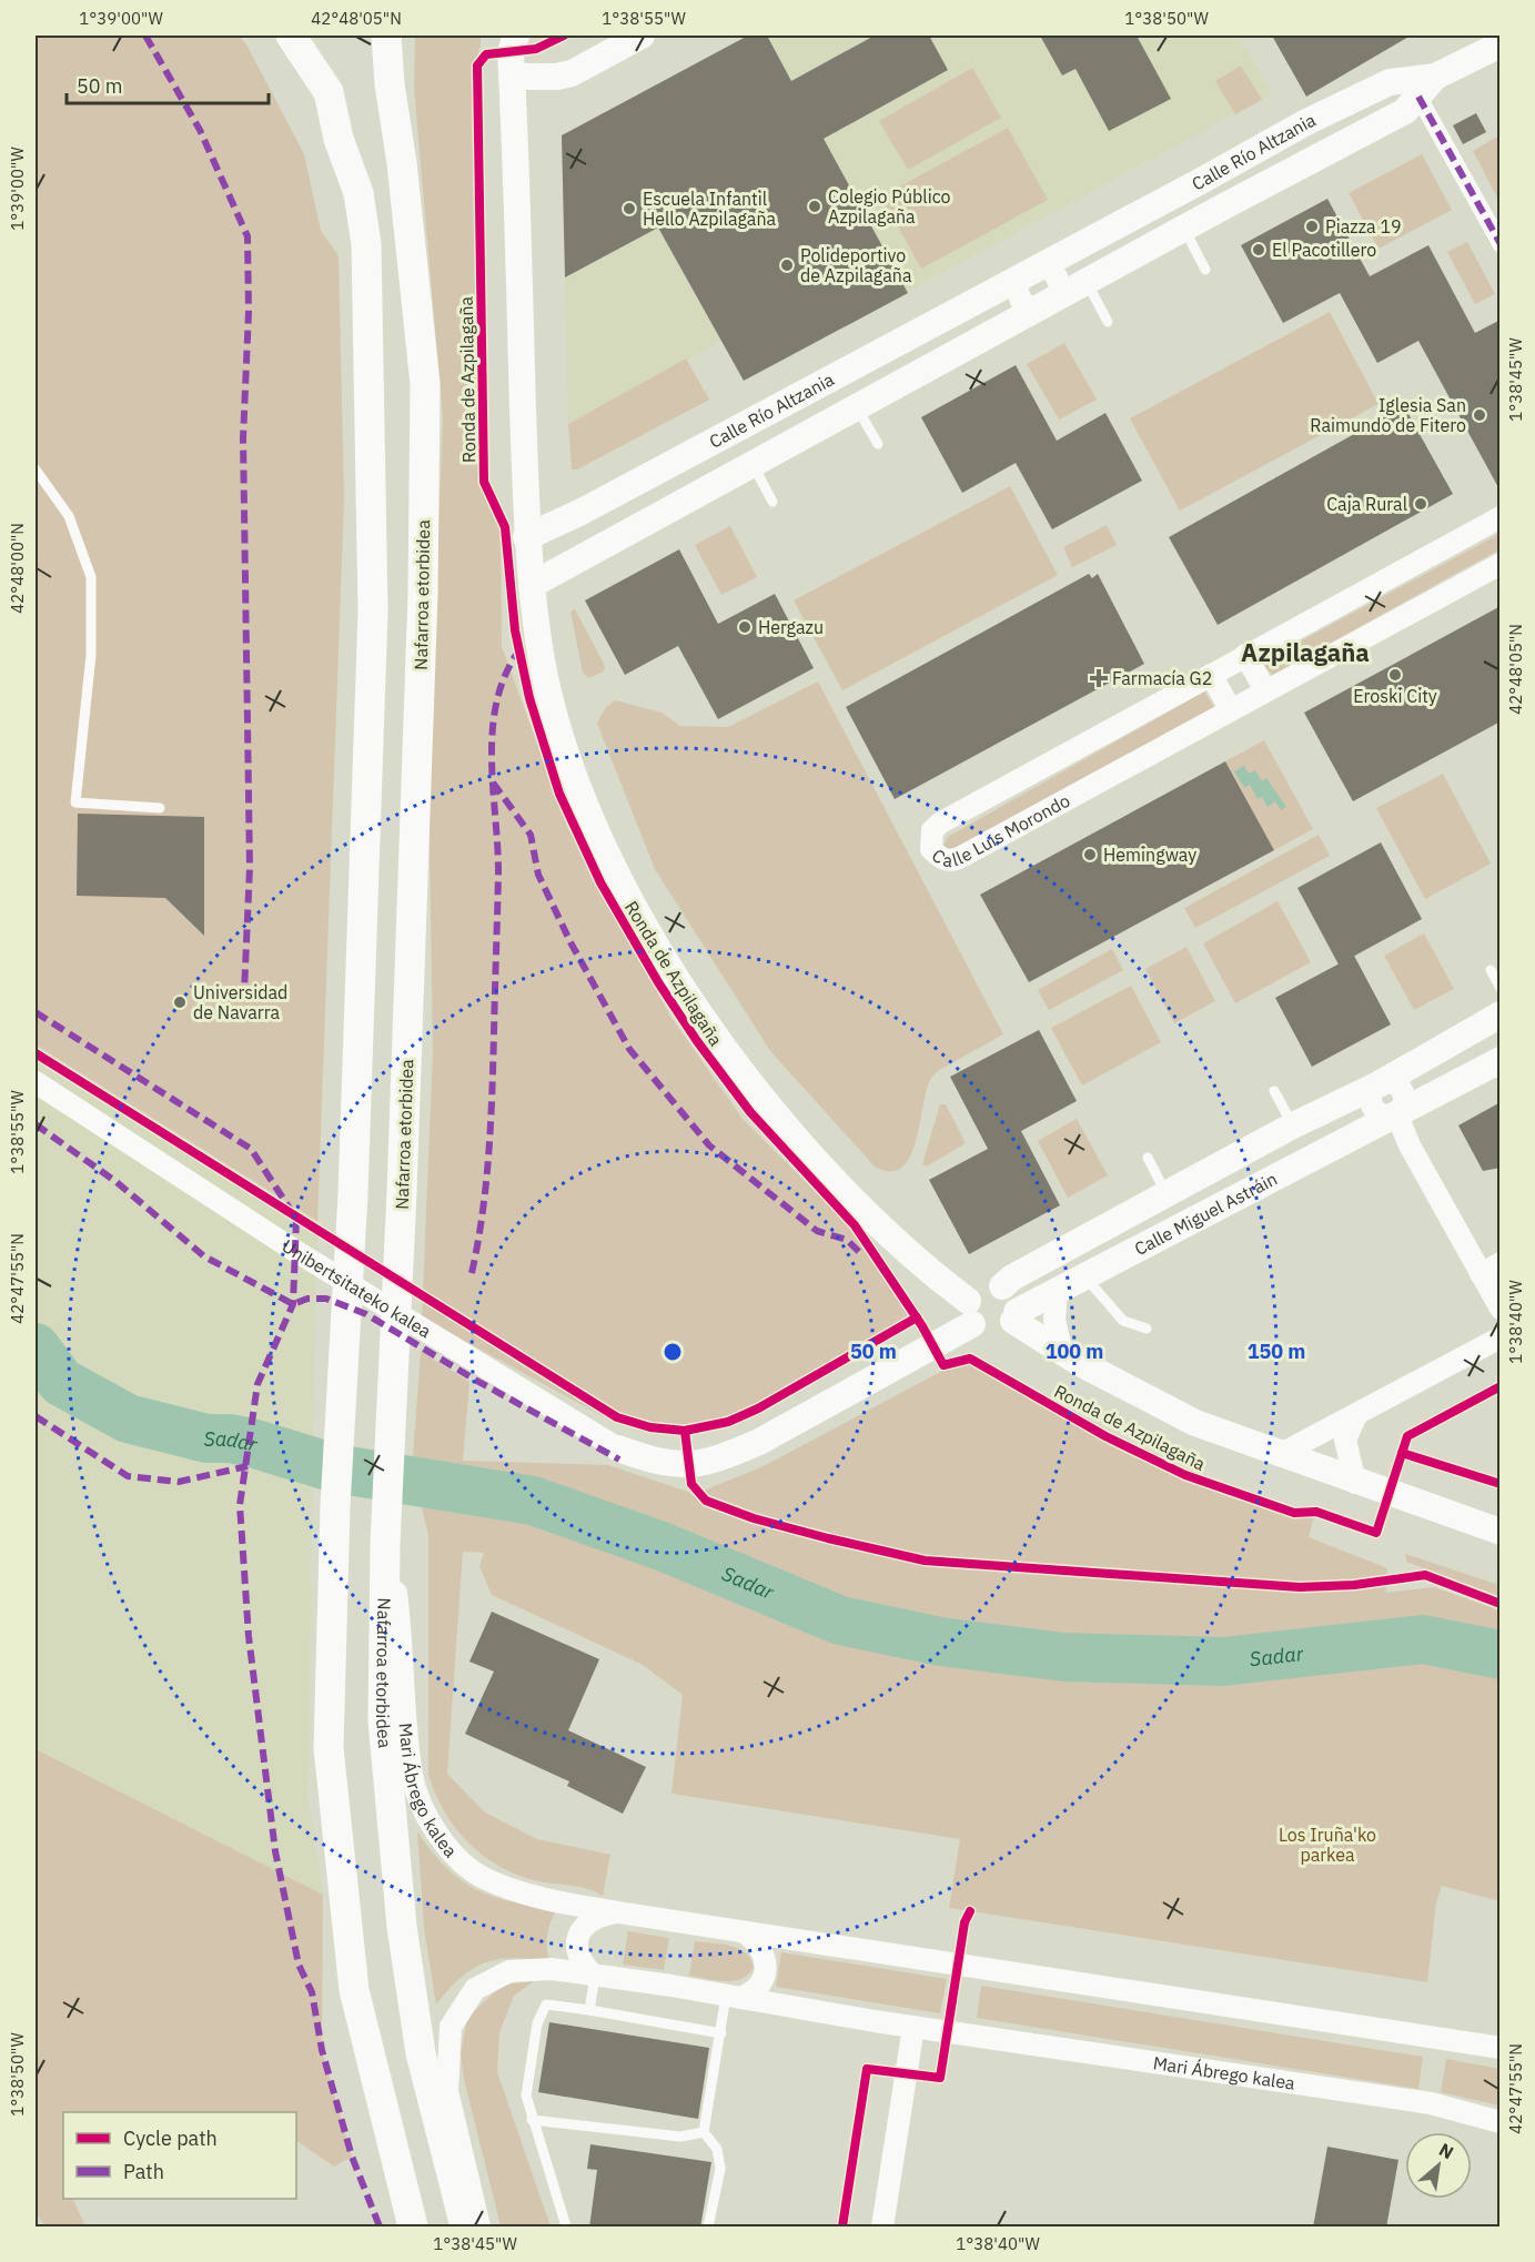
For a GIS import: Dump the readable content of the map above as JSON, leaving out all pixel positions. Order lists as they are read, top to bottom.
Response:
{
  "streets": {
    "main road": ["Nafarroa etorbidea"],
    "street": [
      "Calle Río Altzania",
      "Ronda de Azpilagaña",
      "Calle Luis Morondo",
      "Calle Miguel Astráin",
      "Unibertsitateko kalea",
      "Mari Ábrego kalea"
    ]
  },
  "crossings": [
    ["Calle Río Altzania", "Ronda de Azpilagaña"],
    ["Ronda de Azpilagaña", "Calle Miguel Astráin"],
    ["Ronda de Azpilagaña", "Unibertsitateko kalea"],
    ["Nafarroa etorbidea", "Mari Ábrego kalea"],
    ["Calle Miguel Astráin", "Unibertsitateko kalea"]
  ],
  "districts": ["Azpilagaña"],
  "water": ["Sadar"],
  "parks": ["Los Iruña'ko parkea"],
  "places": {
    "other": [
      "Colegio Público Azpilagaña",
      "Escuela Infantil Hello Azpilagaña",
      "Piazza 19",
      "El Pacotillero",
      "Polideportivo de Azpilagaña",
      "Iglesia San Raimundo de Fitero",
      "Caja Rural",
      "Hergazu",
      "Eroski City",
      "Hemingway",
      "Universidad de Navarra"
    ],
    "health": ["Farmacía G2"]
  },
  "legend": ["Cycle path", "Path"],
  "scale_bar": "50 m",
  "north": "top right",
  "coordinates": [
    "1°39'00\"W",
    "42°48'05\"N",
    "1°38'55\"W",
    "1°38'50\"W",
    "1°38'45\"W",
    "42°48'00\"N",
    "42°47'55\"N",
    "1°38'40\"W"
  ],
  "rings": ["50 m", "100 m", "150 m"]
}
